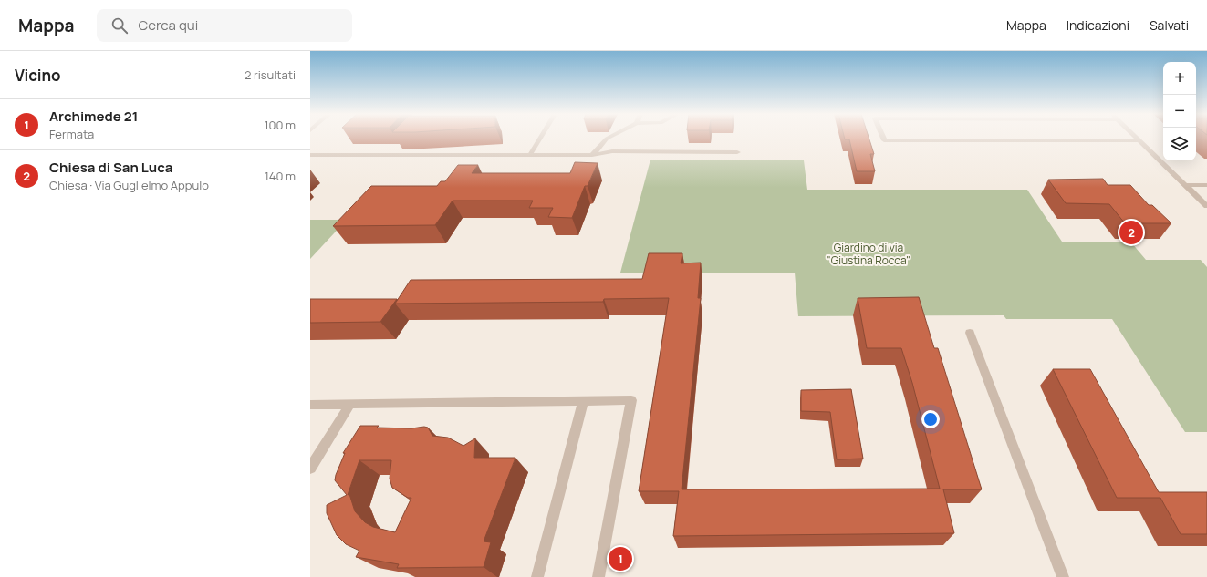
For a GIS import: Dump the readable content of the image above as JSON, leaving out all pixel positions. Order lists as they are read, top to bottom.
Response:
{
  "parks": ["Giardino di via \"Giustina Rocca\""],
  "page": {
    "header": "Mappa",
    "search": "Cerca qui",
    "nav": ["Mappa", "Indicazioni", "Salvati"],
    "heading": ["Vicino", "2 risultati"],
    "map_buttons": ["+", "−"],
    "list": [
      {
        "mark": "1",
        "name": "Archimede 21",
        "note": "Fermata",
        "value": "100 m"
      },
      {
        "mark": "2",
        "name": "Chiesa di San Luca",
        "note": "Chiesa · Via Guglielmo Appulo",
        "value": "140 m"
      }
    ],
    "pins": ["2", "1"]
  }
}
